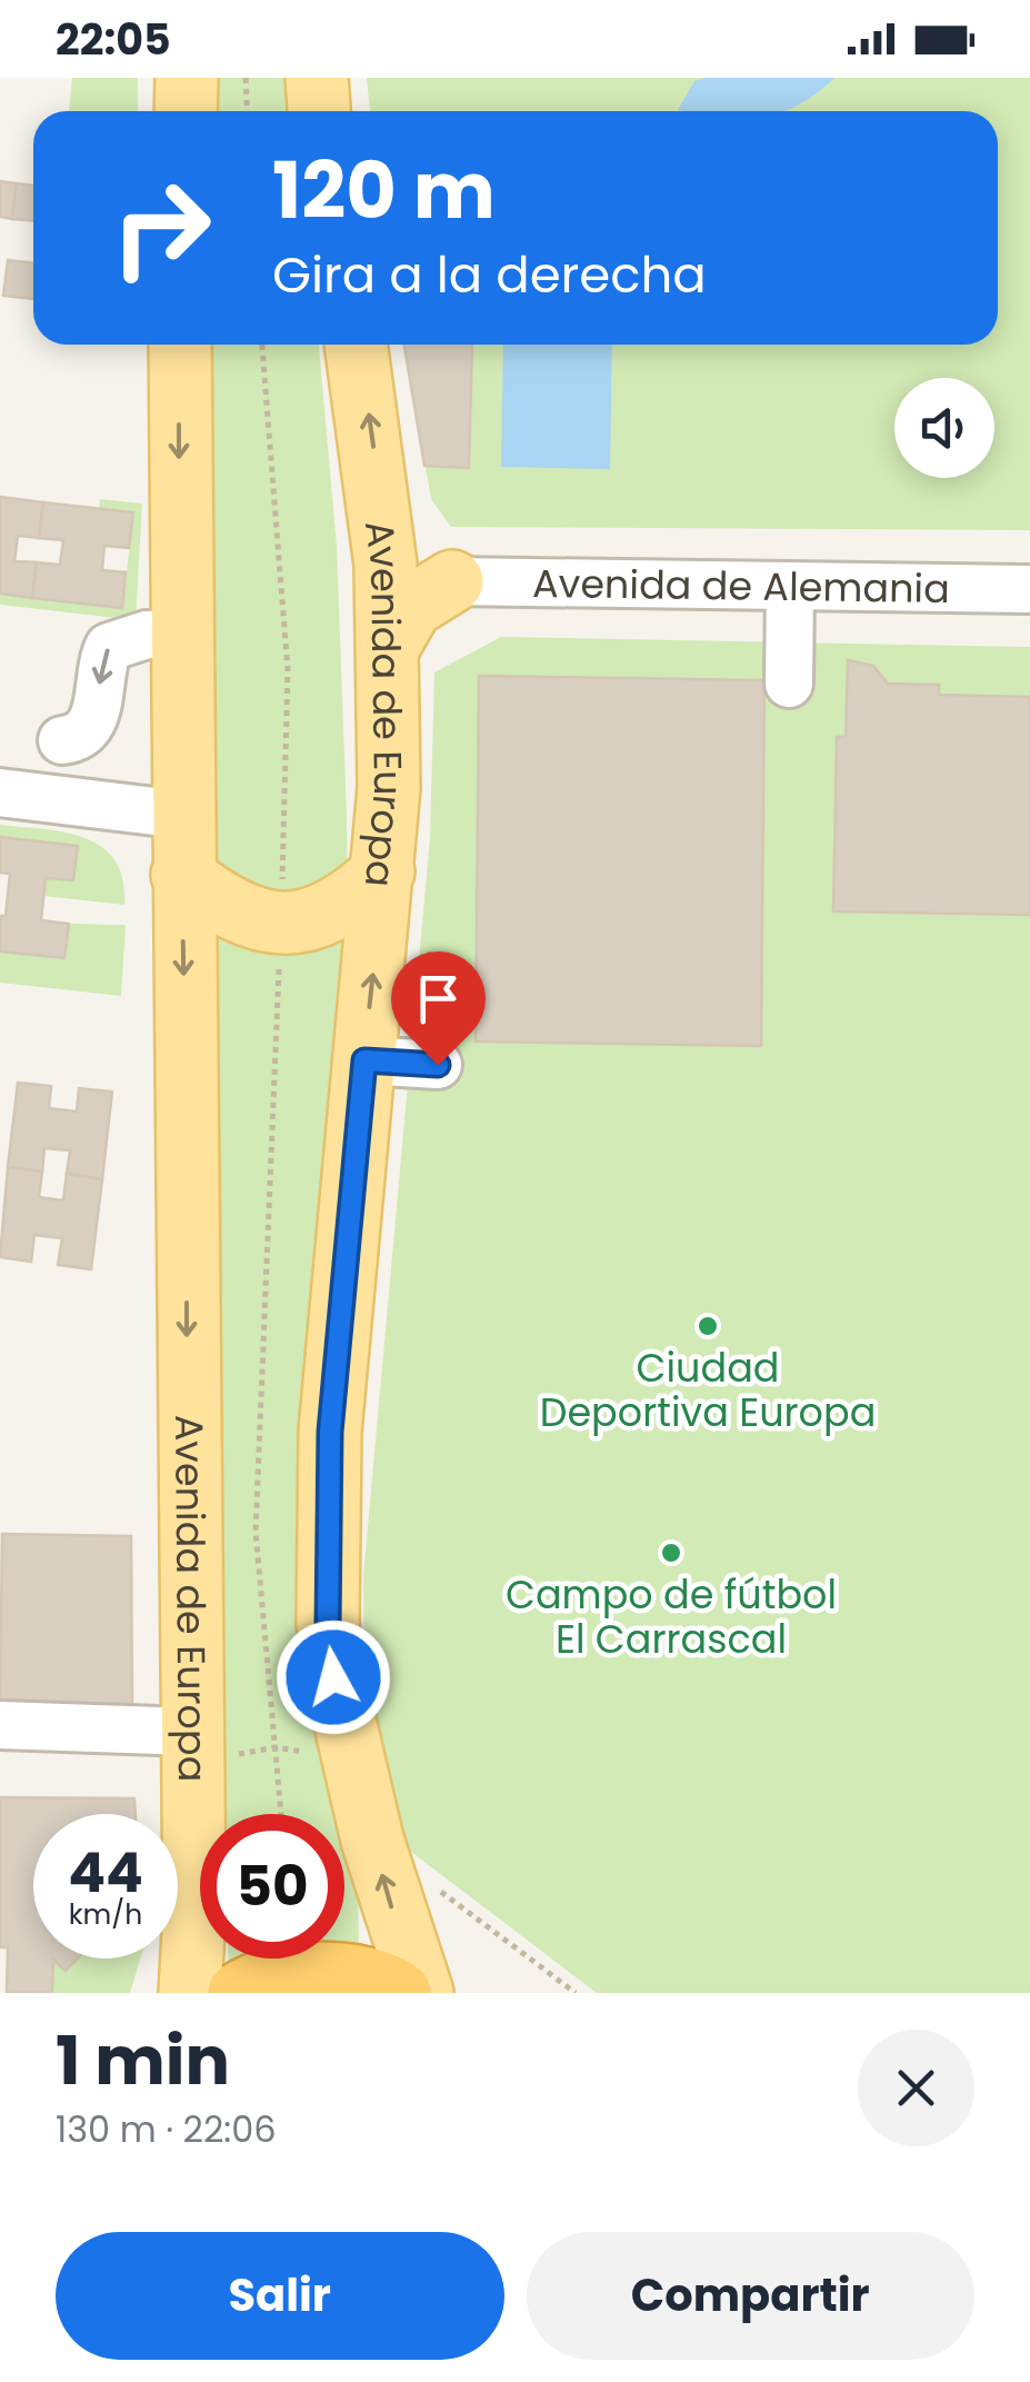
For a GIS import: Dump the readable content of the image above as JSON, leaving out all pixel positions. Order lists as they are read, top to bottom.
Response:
{
  "streets": {
    "main road": ["Avenida de Europa"],
    "street": ["Avenida de Alemania"]
  },
  "places": ["Ciudad Deportiva Europa", "Campo de fútbol El Carrascal"],
  "page": {
    "status": "22:05",
    "turn": ["120 m", "Gira a la derecha"],
    "speed": "44 km/h",
    "limit": "50",
    "heading": ["1 min", "130 m · 22:06"],
    "buttons": ["Salir", "Compartir"]
  }
}
